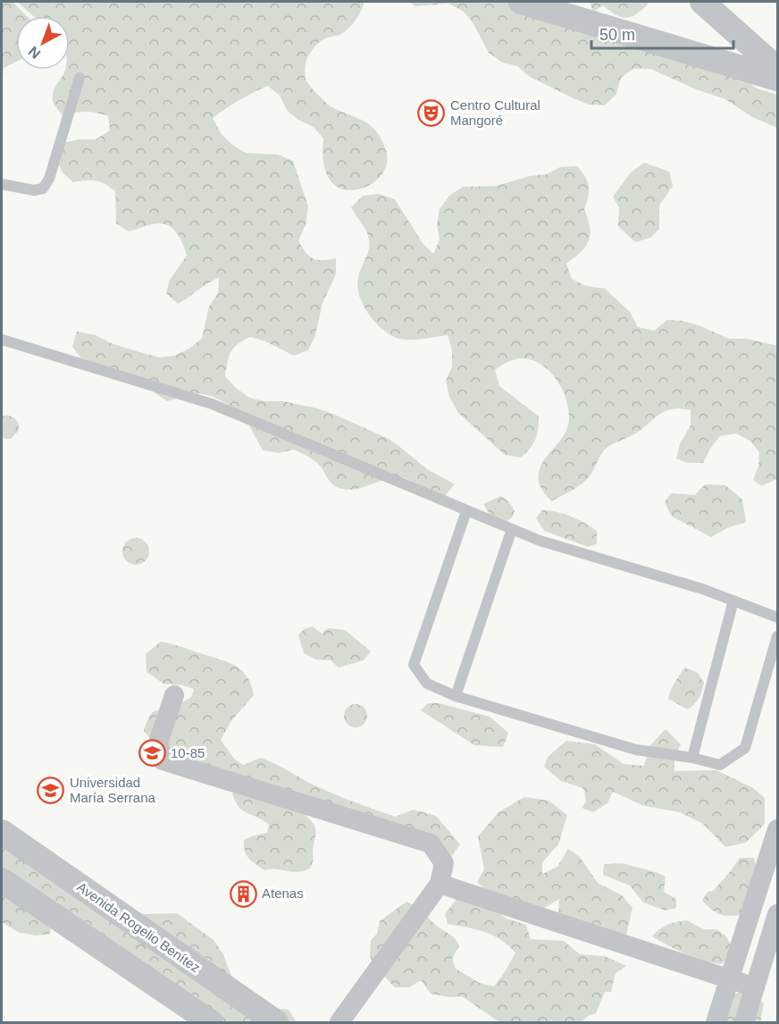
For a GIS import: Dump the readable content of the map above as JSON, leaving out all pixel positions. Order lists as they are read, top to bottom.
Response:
{
  "streets": {
    "street": ["Avenida Rogelio Benítez"]
  },
  "places": {
    "theatre": ["Centro Cultural Mangoré"],
    "school or university": ["10-85", "Universidad María Serrana"],
    "building": ["Atenas"]
  },
  "scale_bar": "50 m",
  "north": "bottom left"
}
